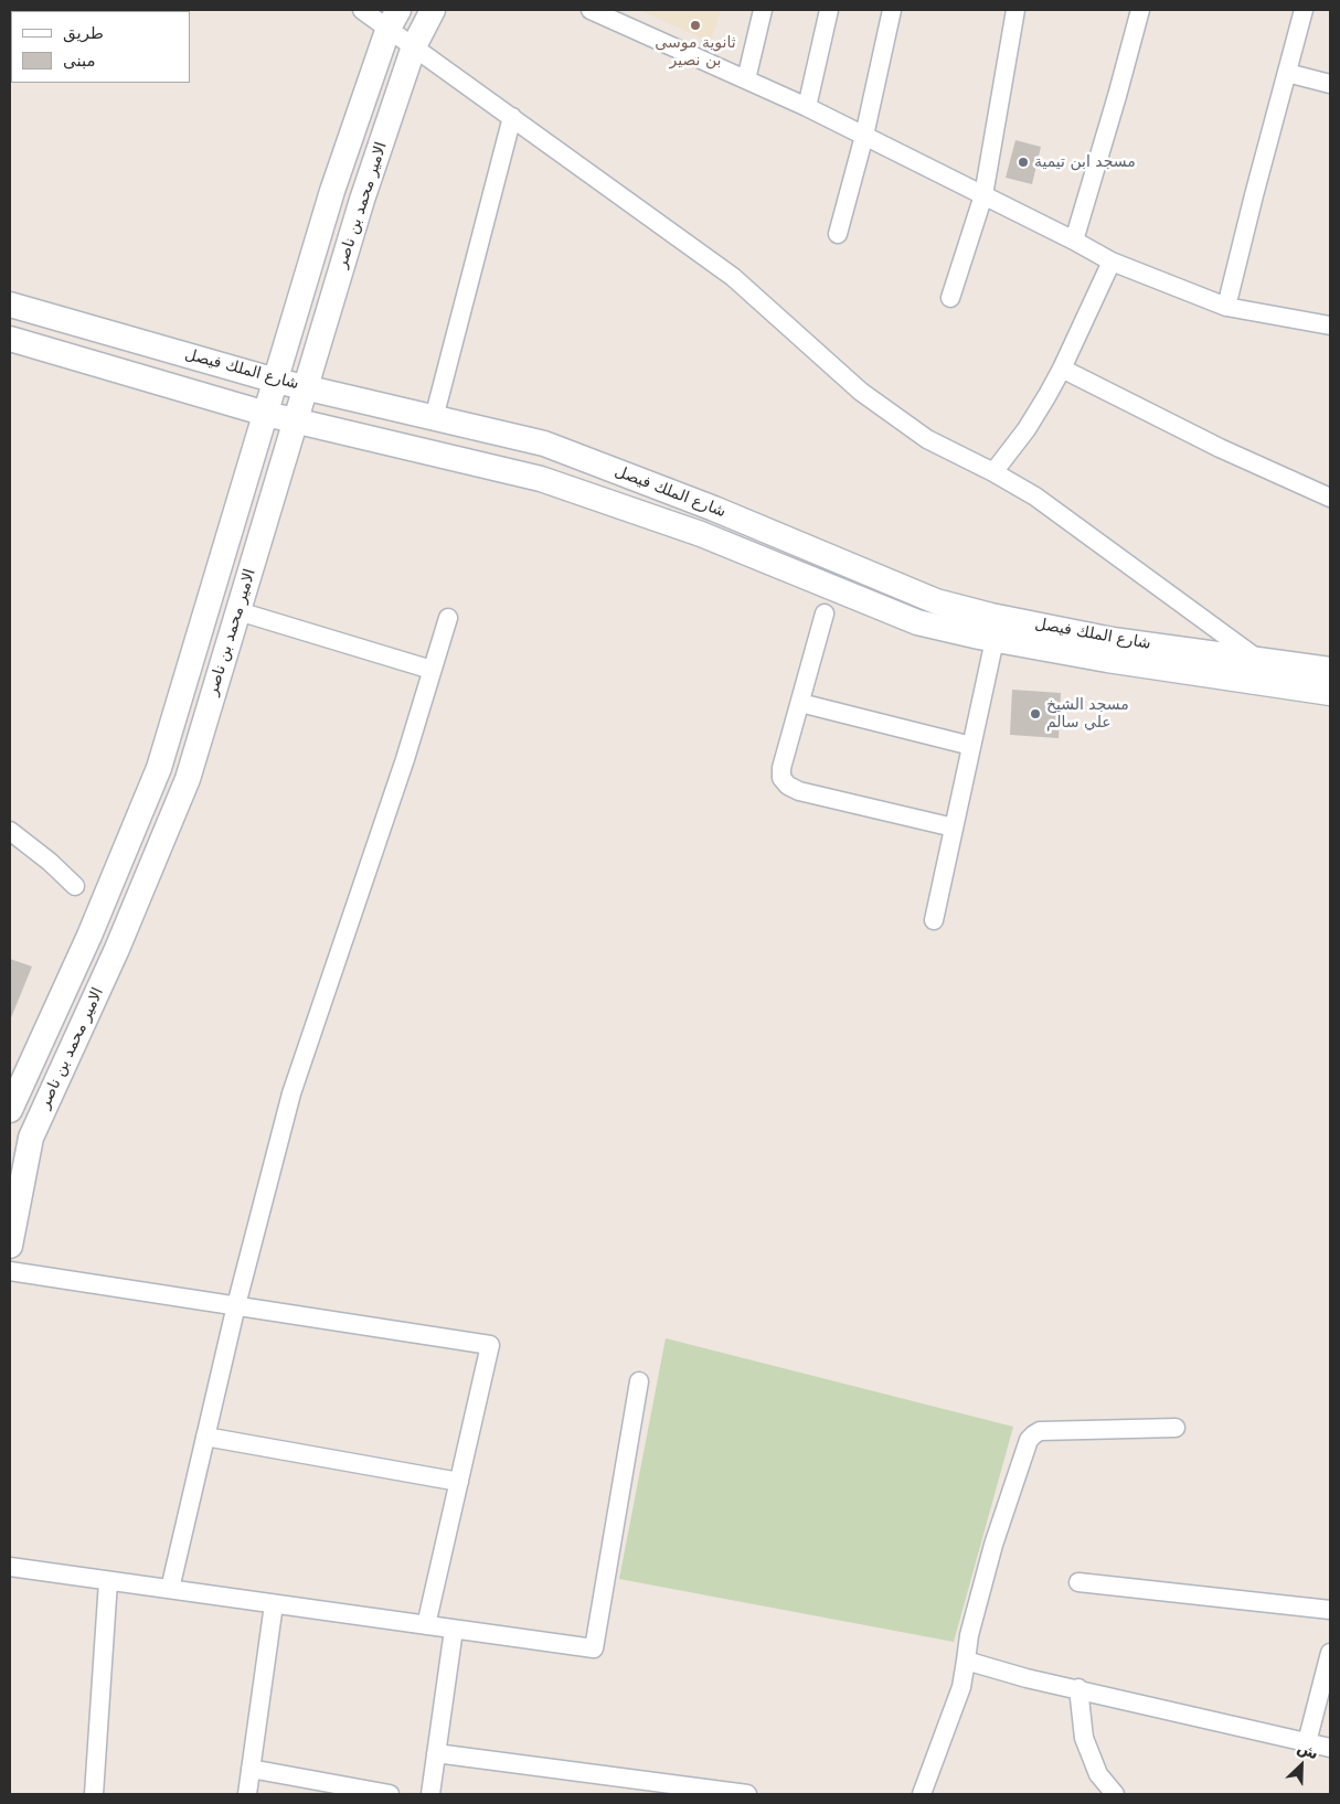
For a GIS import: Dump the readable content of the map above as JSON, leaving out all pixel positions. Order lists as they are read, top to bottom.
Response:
{
  "streets": {
    "street": ["الامير محمد بن ناصر", "شارع الملك فيصل"]
  },
  "crossings": [
    ["الامير محمد بن ناصر", "شارع الملك فيصل"]
  ],
  "places": ["ثانوية موسى بن نصير", "مسجد ابن تيمية", "مسجد الشيخ علي سالم"],
  "legend": ["طريق", "مبنى"],
  "north": "top right"
}
